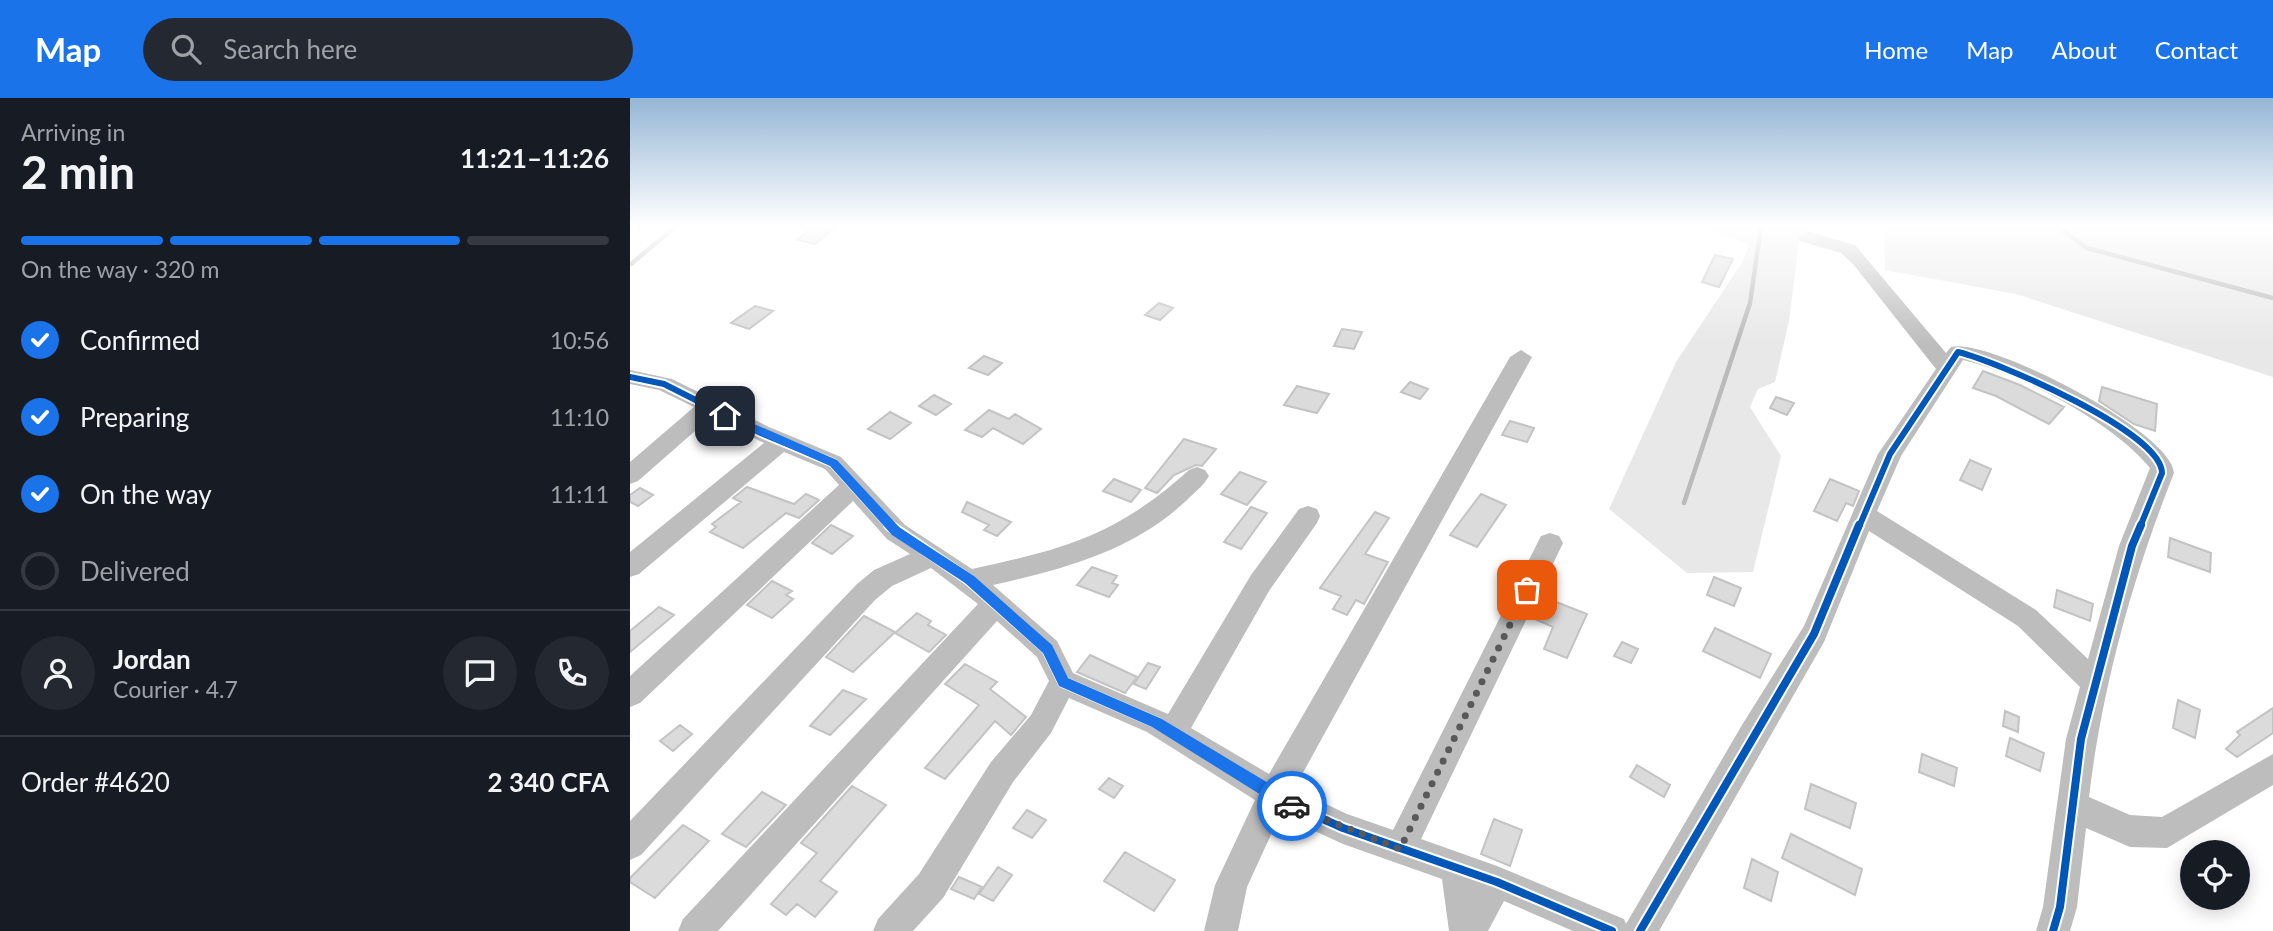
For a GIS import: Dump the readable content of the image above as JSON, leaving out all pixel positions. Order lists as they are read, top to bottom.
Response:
{
  "page": {
    "header": "Map",
    "search": "Search here",
    "nav": [
      "Home",
      "Map",
      "About",
      "Contact"
    ],
    "heading": ["2 min", "Arriving in", "11:21–11:26"],
    "panel": [
      "Jordan",
      "Courier · 4.7",
      "Order #4620",
      "2 340 CFA"
    ],
    "bar": "On the way · 320 m",
    "list": [
      ["Confirmed", "10:56"],
      ["Preparing", "11:10"],
      ["On the way", "11:11"],
      "Delivered"
    ]
  }
}
